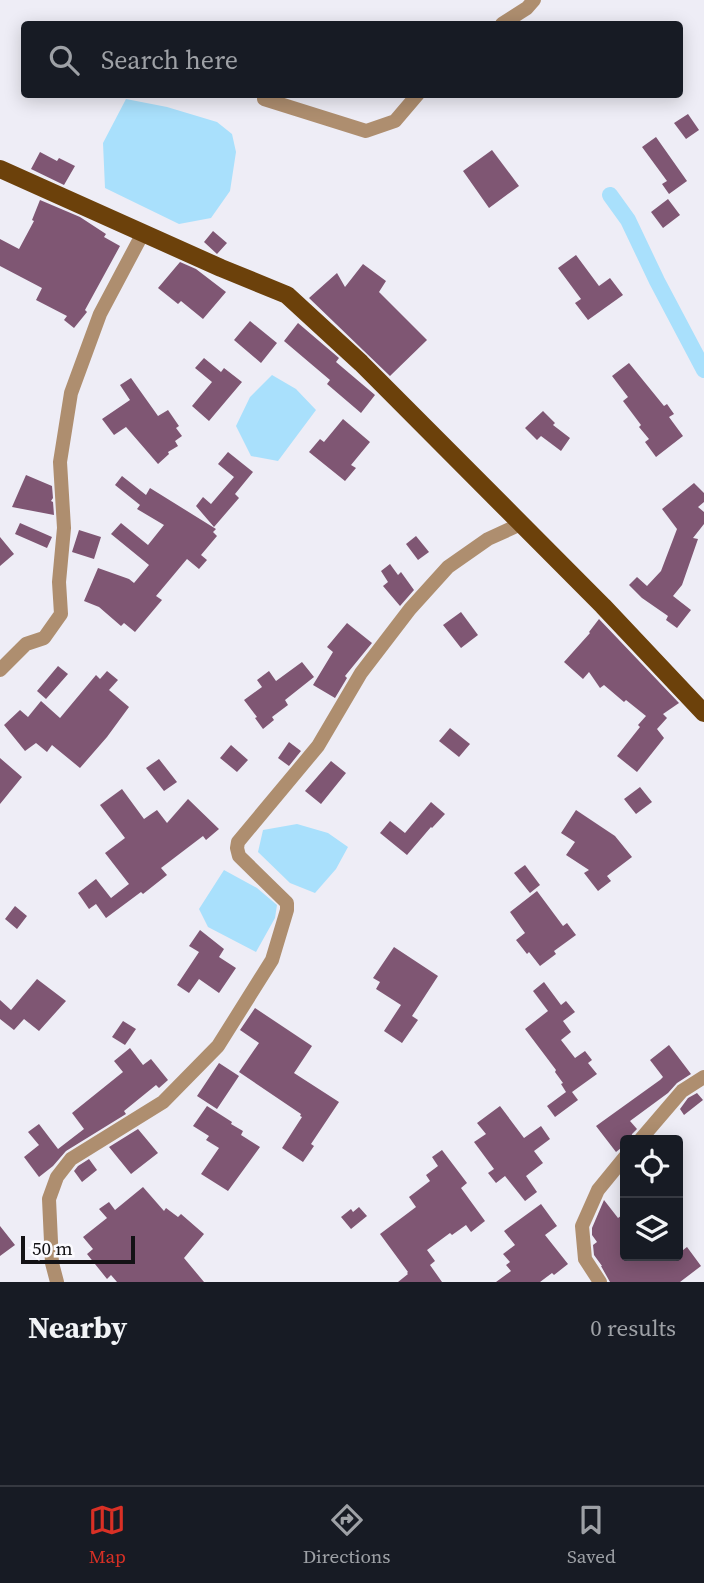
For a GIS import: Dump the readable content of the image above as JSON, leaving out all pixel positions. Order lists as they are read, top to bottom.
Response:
{
  "scale_bar": "50 m",
  "page": {
    "search": "Search here",
    "scale": "50 m",
    "heading": ["Nearby", "0 results"],
    "nav": ["Map", "Directions", "Saved"]
  }
}
